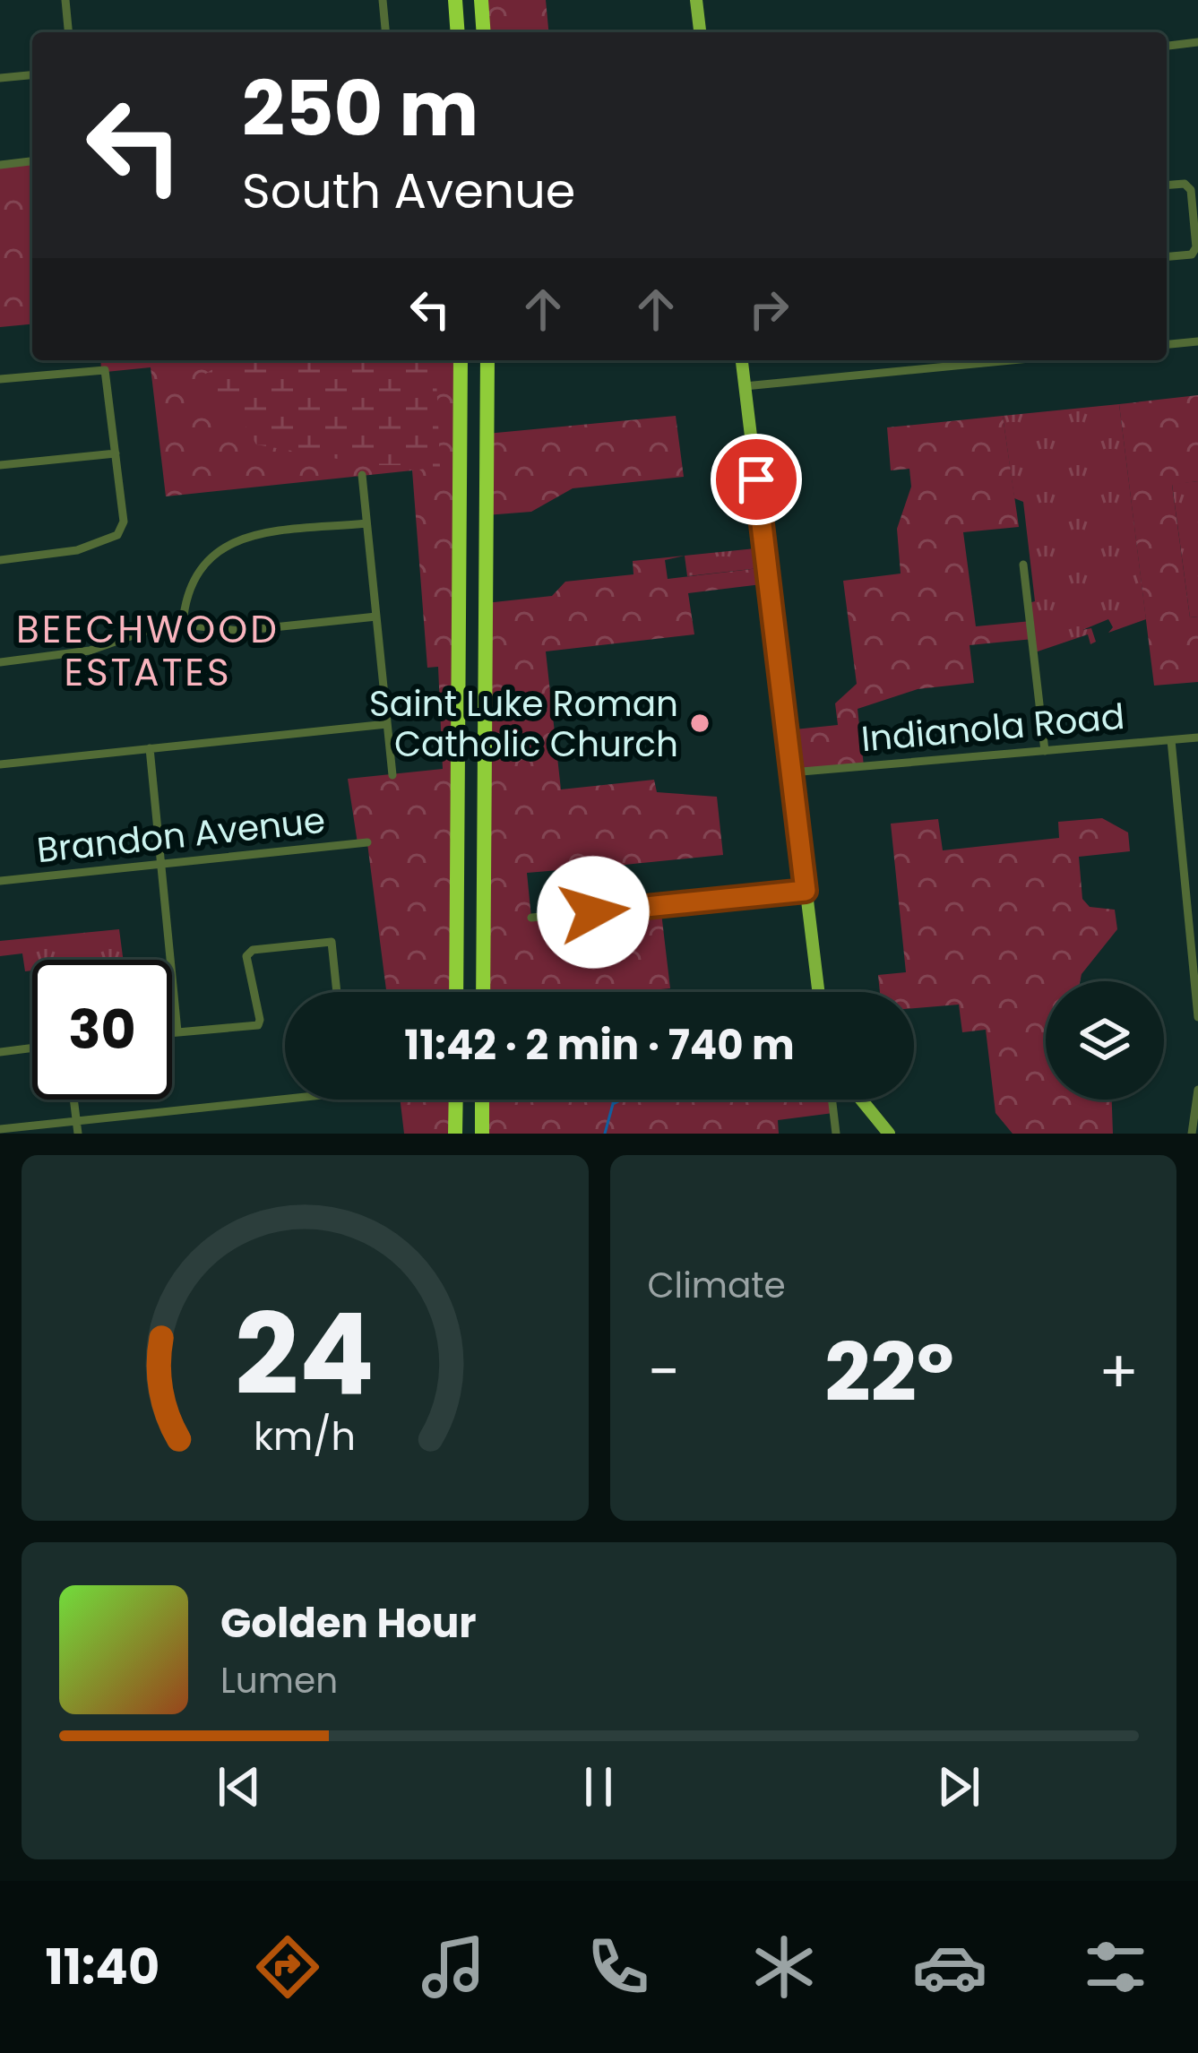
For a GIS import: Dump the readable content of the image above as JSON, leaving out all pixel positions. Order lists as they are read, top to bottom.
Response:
{
  "streets": {
    "street": ["Indianola Road", "Brandon Avenue"]
  },
  "districts": ["BEECHWOOD ESTATES"],
  "places": ["Saint Luke Roman Catholic Church"],
  "page": {
    "turn": ["250 m", "South Avenue"],
    "limit": "30",
    "trip": "11:42 · 2 min · 740 m",
    "tile": "Climate",
    "heat": ["−", "22°", "+"],
    "song": ["Golden Hour", "Lumen"],
    "tabs": "11:40",
    "gauge": ["24", "km/h"]
  }
}
